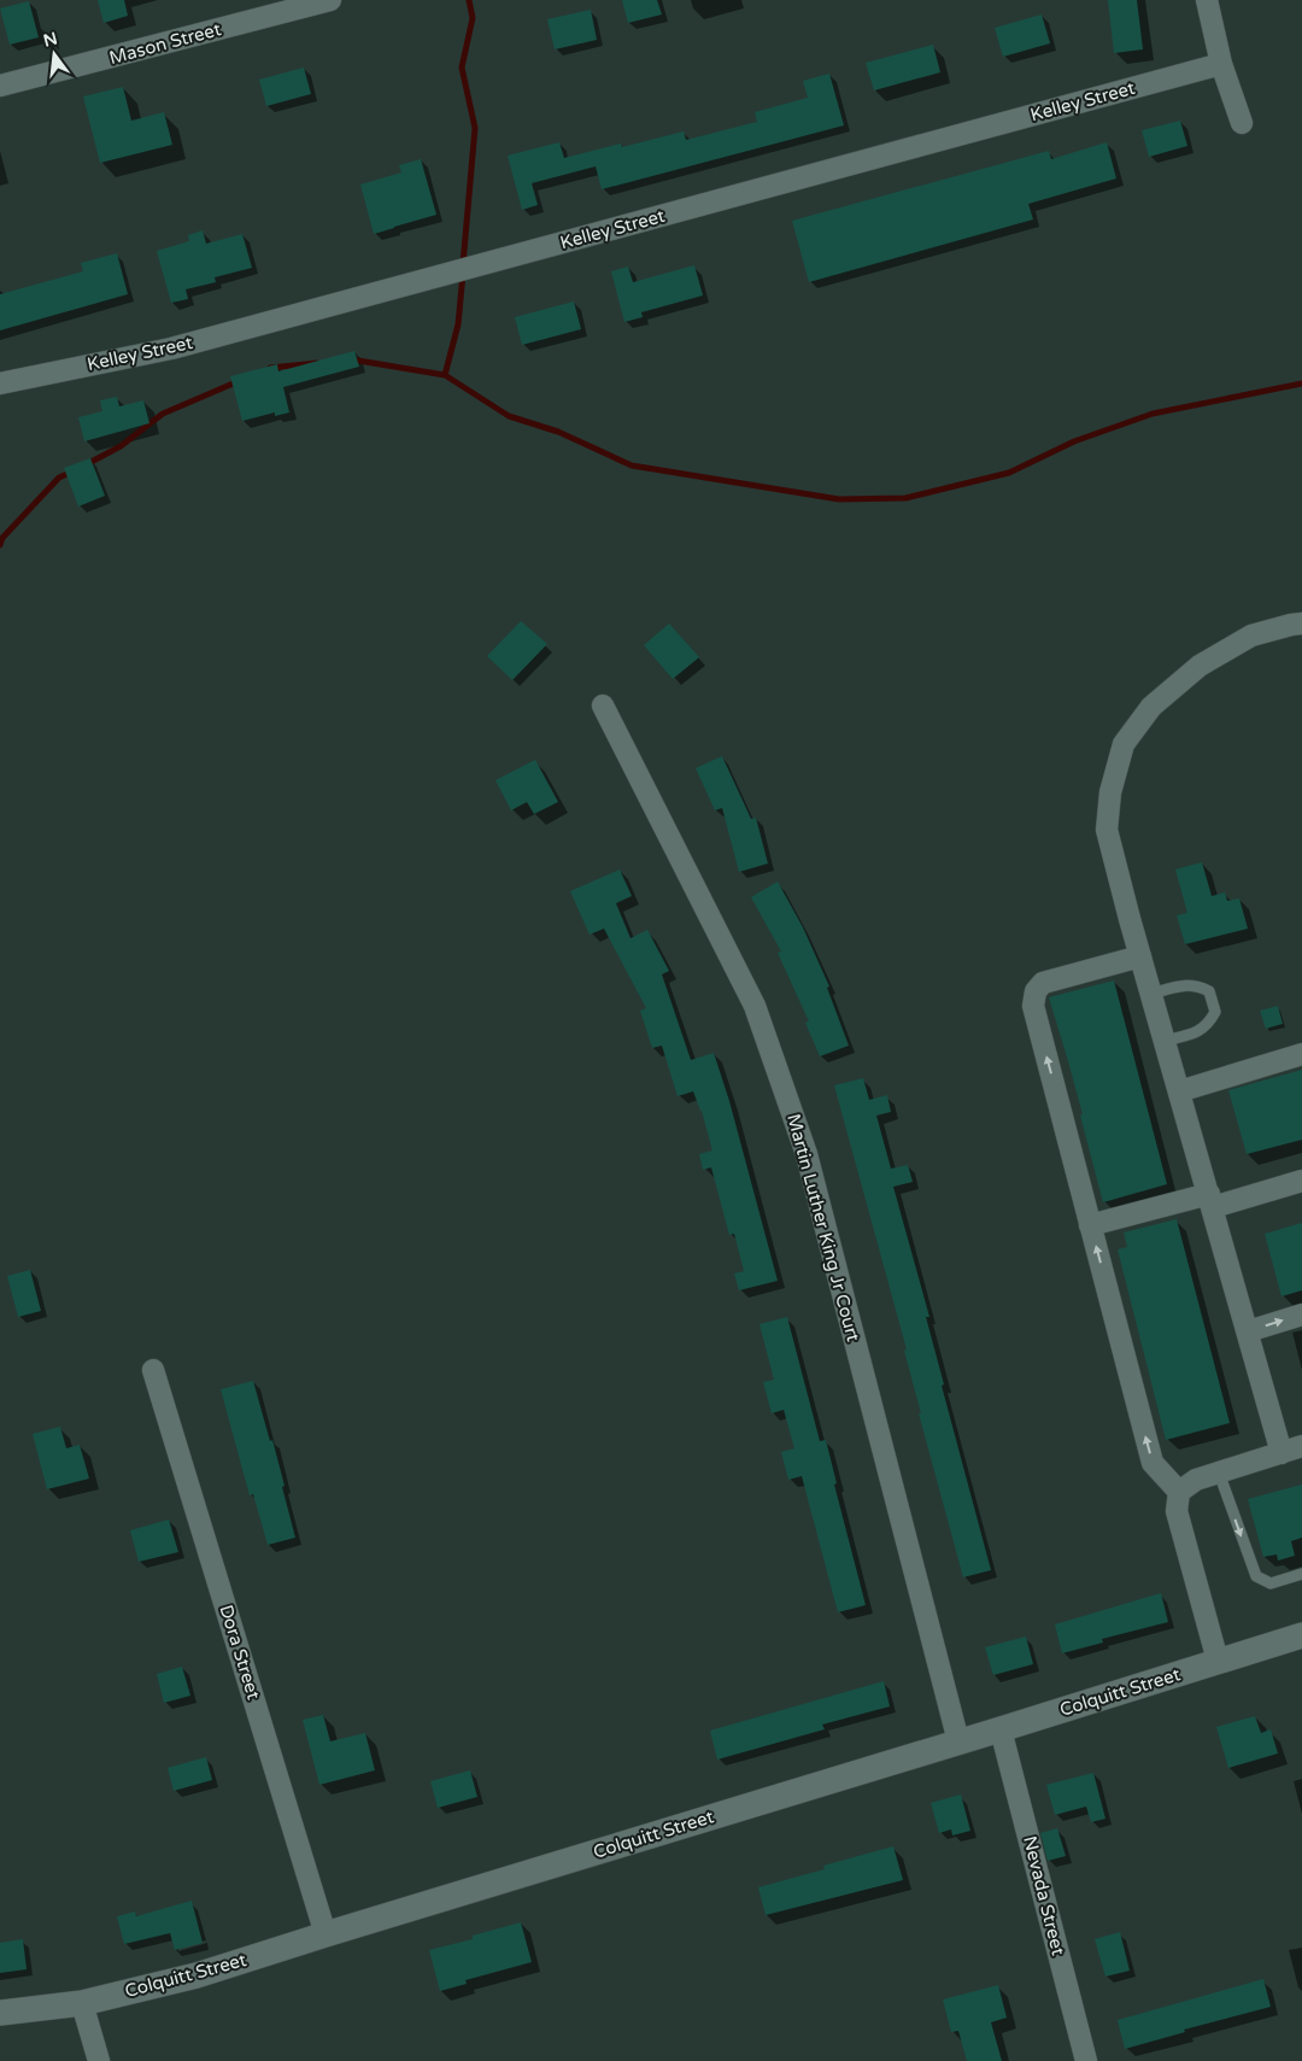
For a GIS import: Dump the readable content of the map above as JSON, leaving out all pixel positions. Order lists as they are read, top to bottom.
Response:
{
  "streets": {
    "street": [
      "Mason Street",
      "Kelley Street",
      "Martin Luther King Jr Court",
      "Dora Street",
      "Colquitt Street",
      "Nevada Street"
    ]
  },
  "crossings": [
    ["Martin Luther King Jr Court", "Colquitt Street"],
    ["Dora Street", "Colquitt Street"],
    ["Colquitt Street", "Nevada Street"]
  ],
  "north": "top"
}
